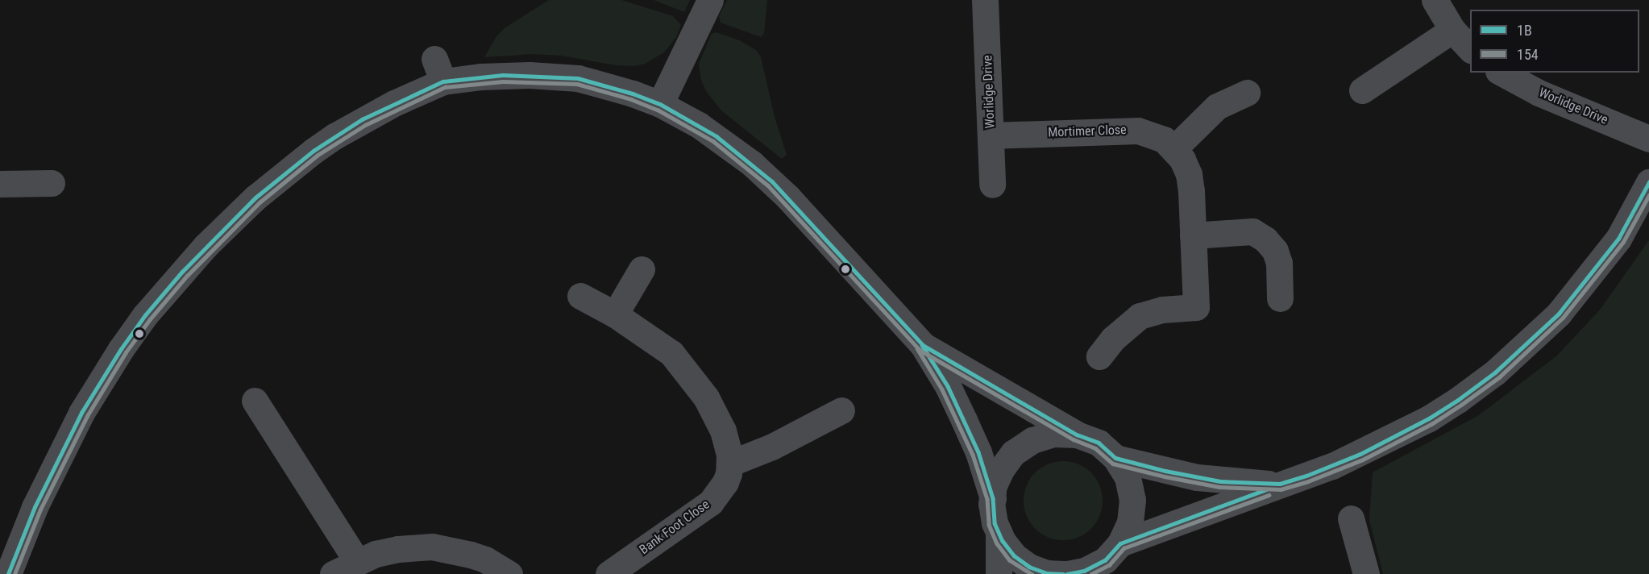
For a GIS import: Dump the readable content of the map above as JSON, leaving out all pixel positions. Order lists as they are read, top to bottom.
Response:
{
  "streets": {
    "street": ["Worlidge Drive", "Mortimer Close", "Bank Foot Close"]
  },
  "crossings": [
    ["Worlidge Drive", "Mortimer Close"]
  ],
  "lines": ["transit line 1B", "transit line 154"],
  "legend": ["1B", "154"]
}
